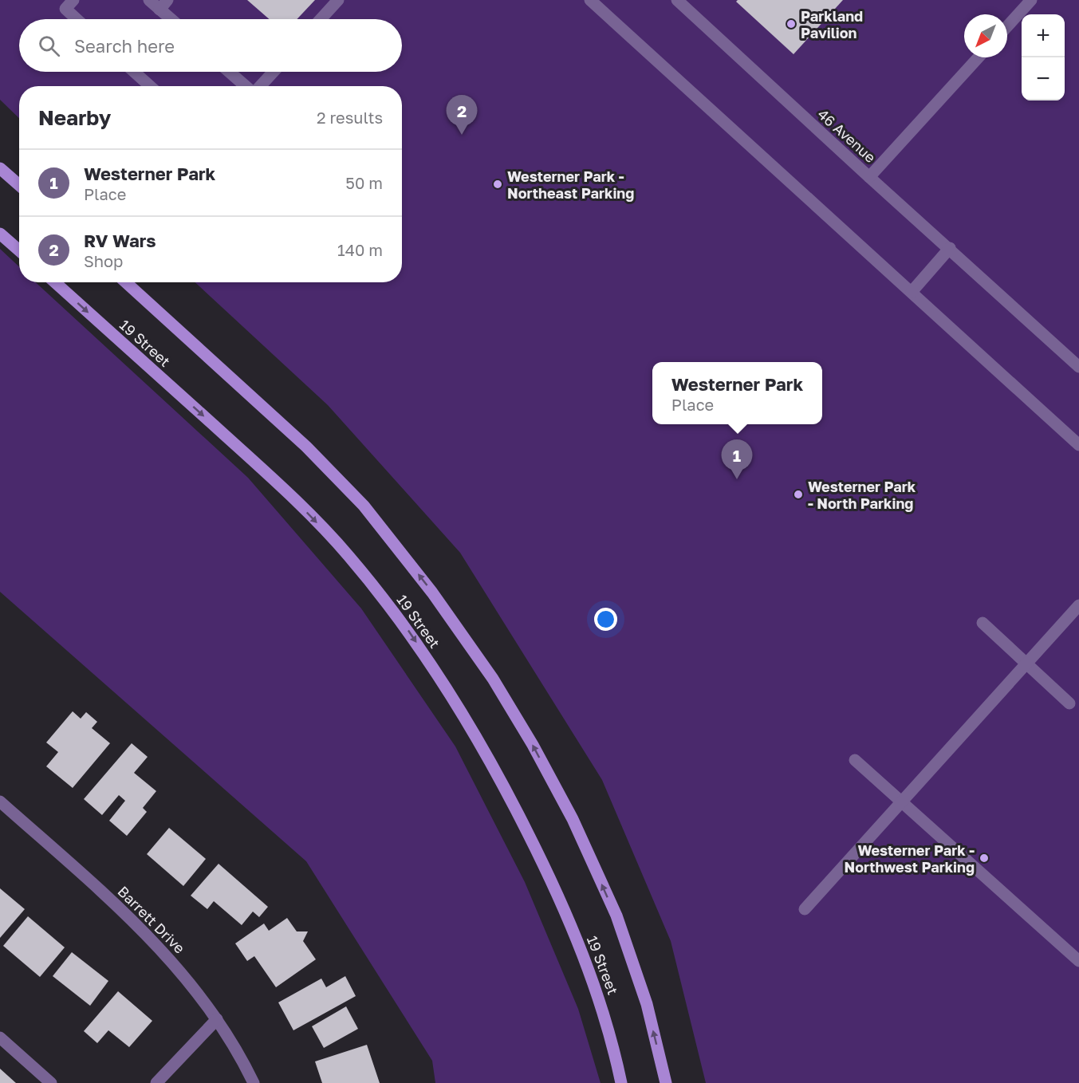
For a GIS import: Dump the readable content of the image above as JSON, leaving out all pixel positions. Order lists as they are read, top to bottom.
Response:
{
  "streets": {
    "main road": ["19 Street"],
    "street": ["46 Avenue", "Barrett Drive"]
  },
  "places": [
    "Parkland Pavilion",
    "Westerner Park - Northeast Parking",
    "Westerner Park - North Parking",
    "Westerner Park - Northwest Parking"
  ],
  "north": "bottom left",
  "page": {
    "map_buttons": ["+", "−"],
    "search": "Search here",
    "heading": ["Nearby", "2 results"],
    "pins": ["2", "1"],
    "list": [
      {
        "mark": "1",
        "name": "Westerner Park",
        "note": "Place",
        "value": "50 m"
      },
      {
        "mark": "2",
        "name": "RV Wars",
        "note": "Shop",
        "value": "140 m"
      }
    ],
    "popup": ["Westerner Park", "Place"]
  }
}
